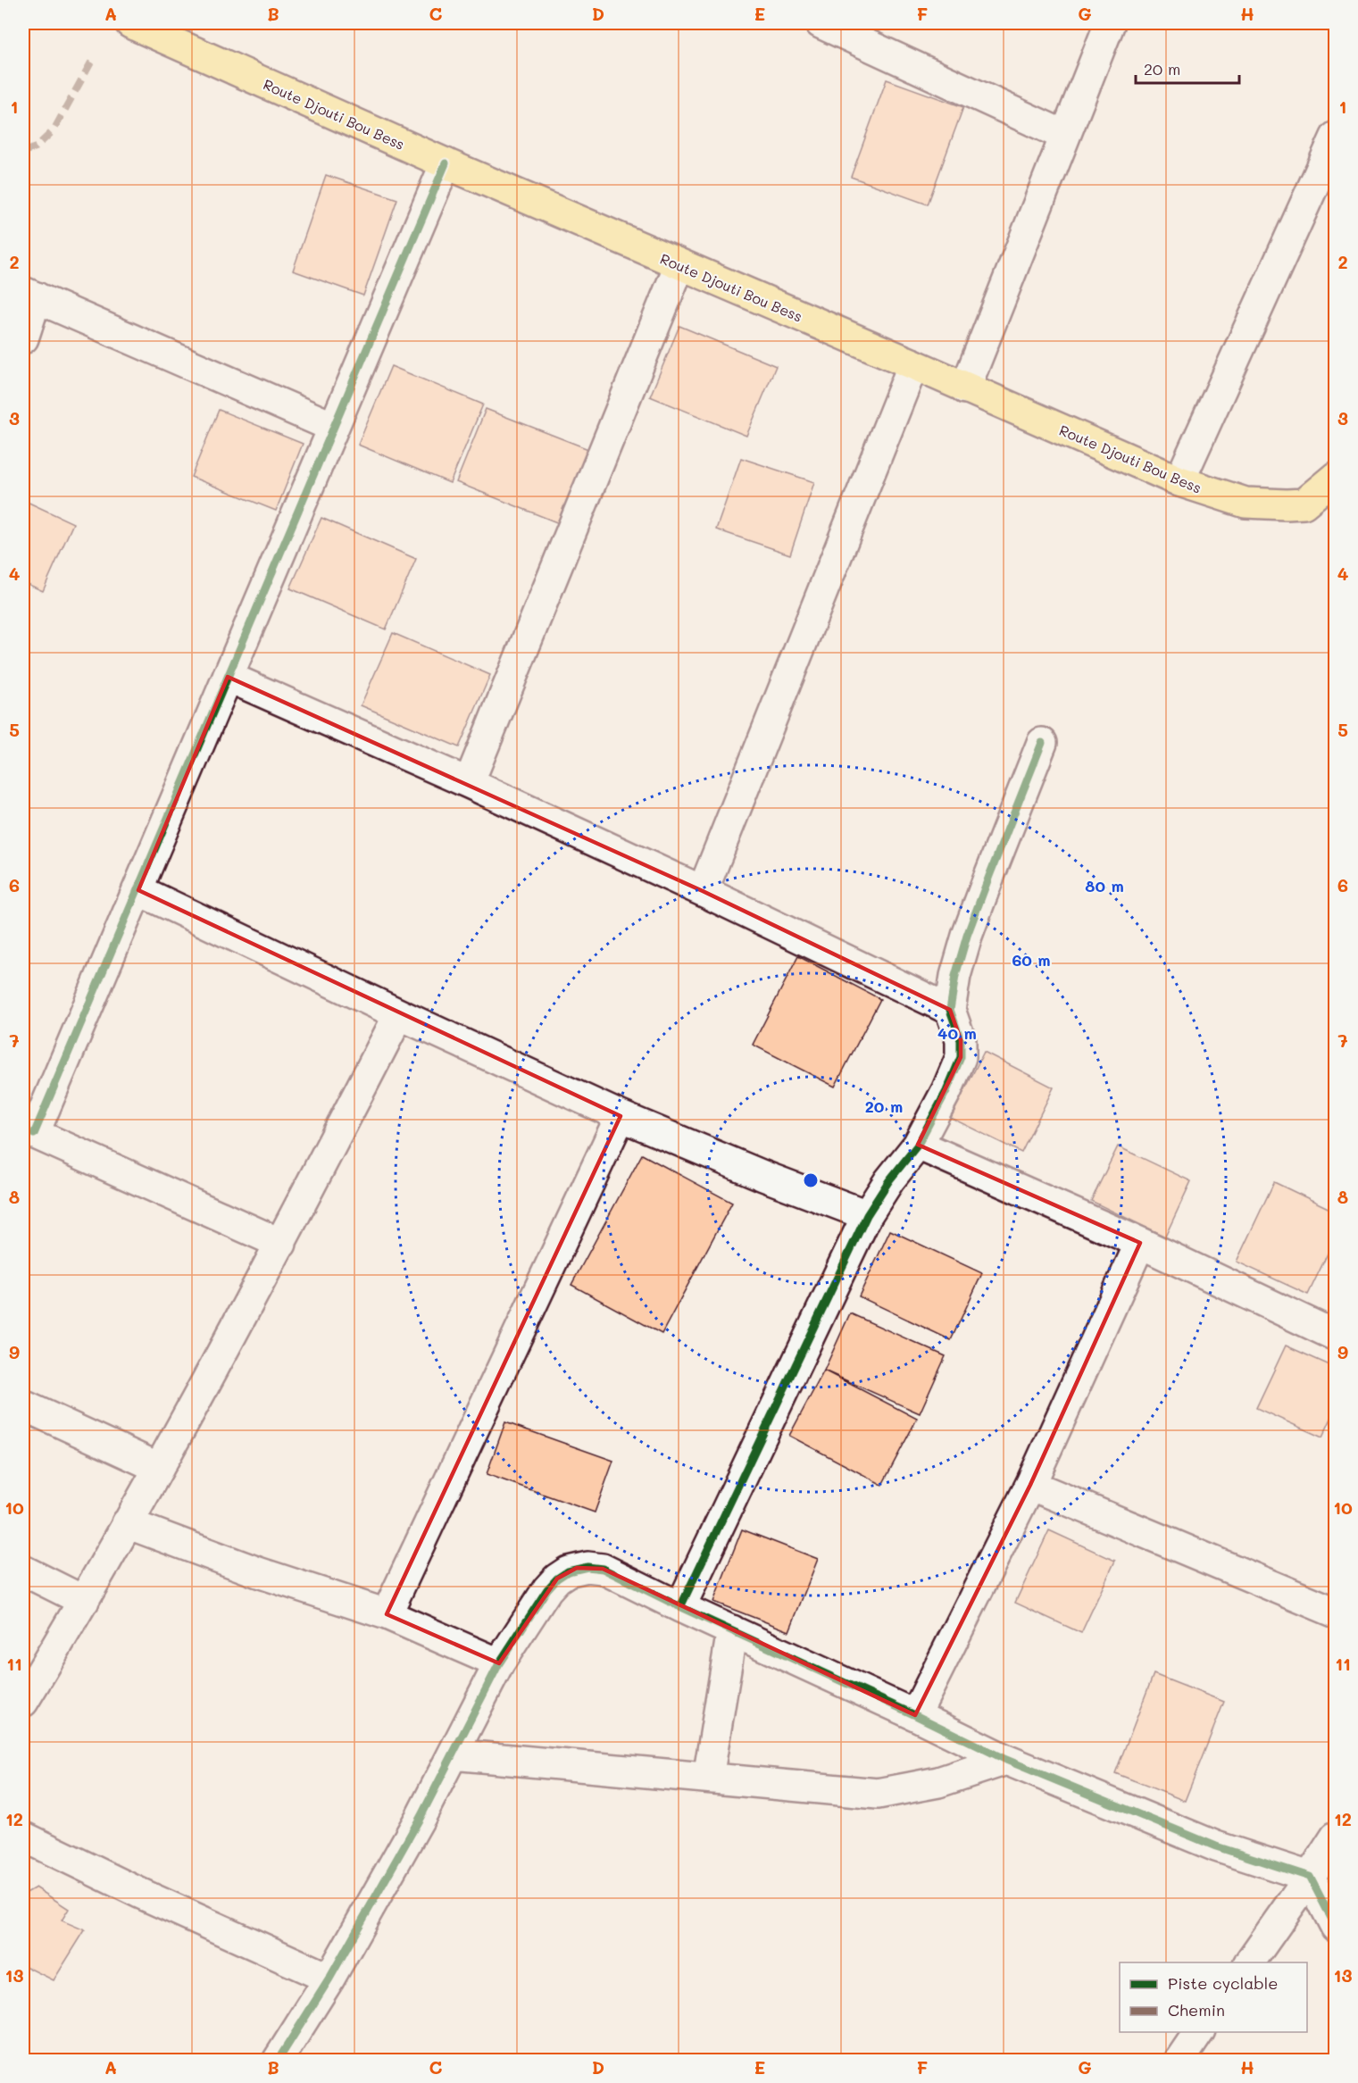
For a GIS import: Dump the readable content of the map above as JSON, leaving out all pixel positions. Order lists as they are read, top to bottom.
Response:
{
  "streets": {
    "main road": ["Route Djouti Bou Bess"]
  },
  "legend": ["Piste cyclable", "Chemin"],
  "scale_bar": "20 m",
  "grid": {
    "columns": [
      "A",
      "B",
      "C",
      "D",
      "E",
      "F",
      "G",
      "H"
    ],
    "rows": [
      "1",
      "2",
      "3",
      "4",
      "5",
      "6",
      "7",
      "8",
      "9",
      "10",
      "11",
      "12",
      "13"
    ]
  },
  "rings": [
    "80 m",
    "60 m",
    "40 m",
    "20 m"
  ]
}
